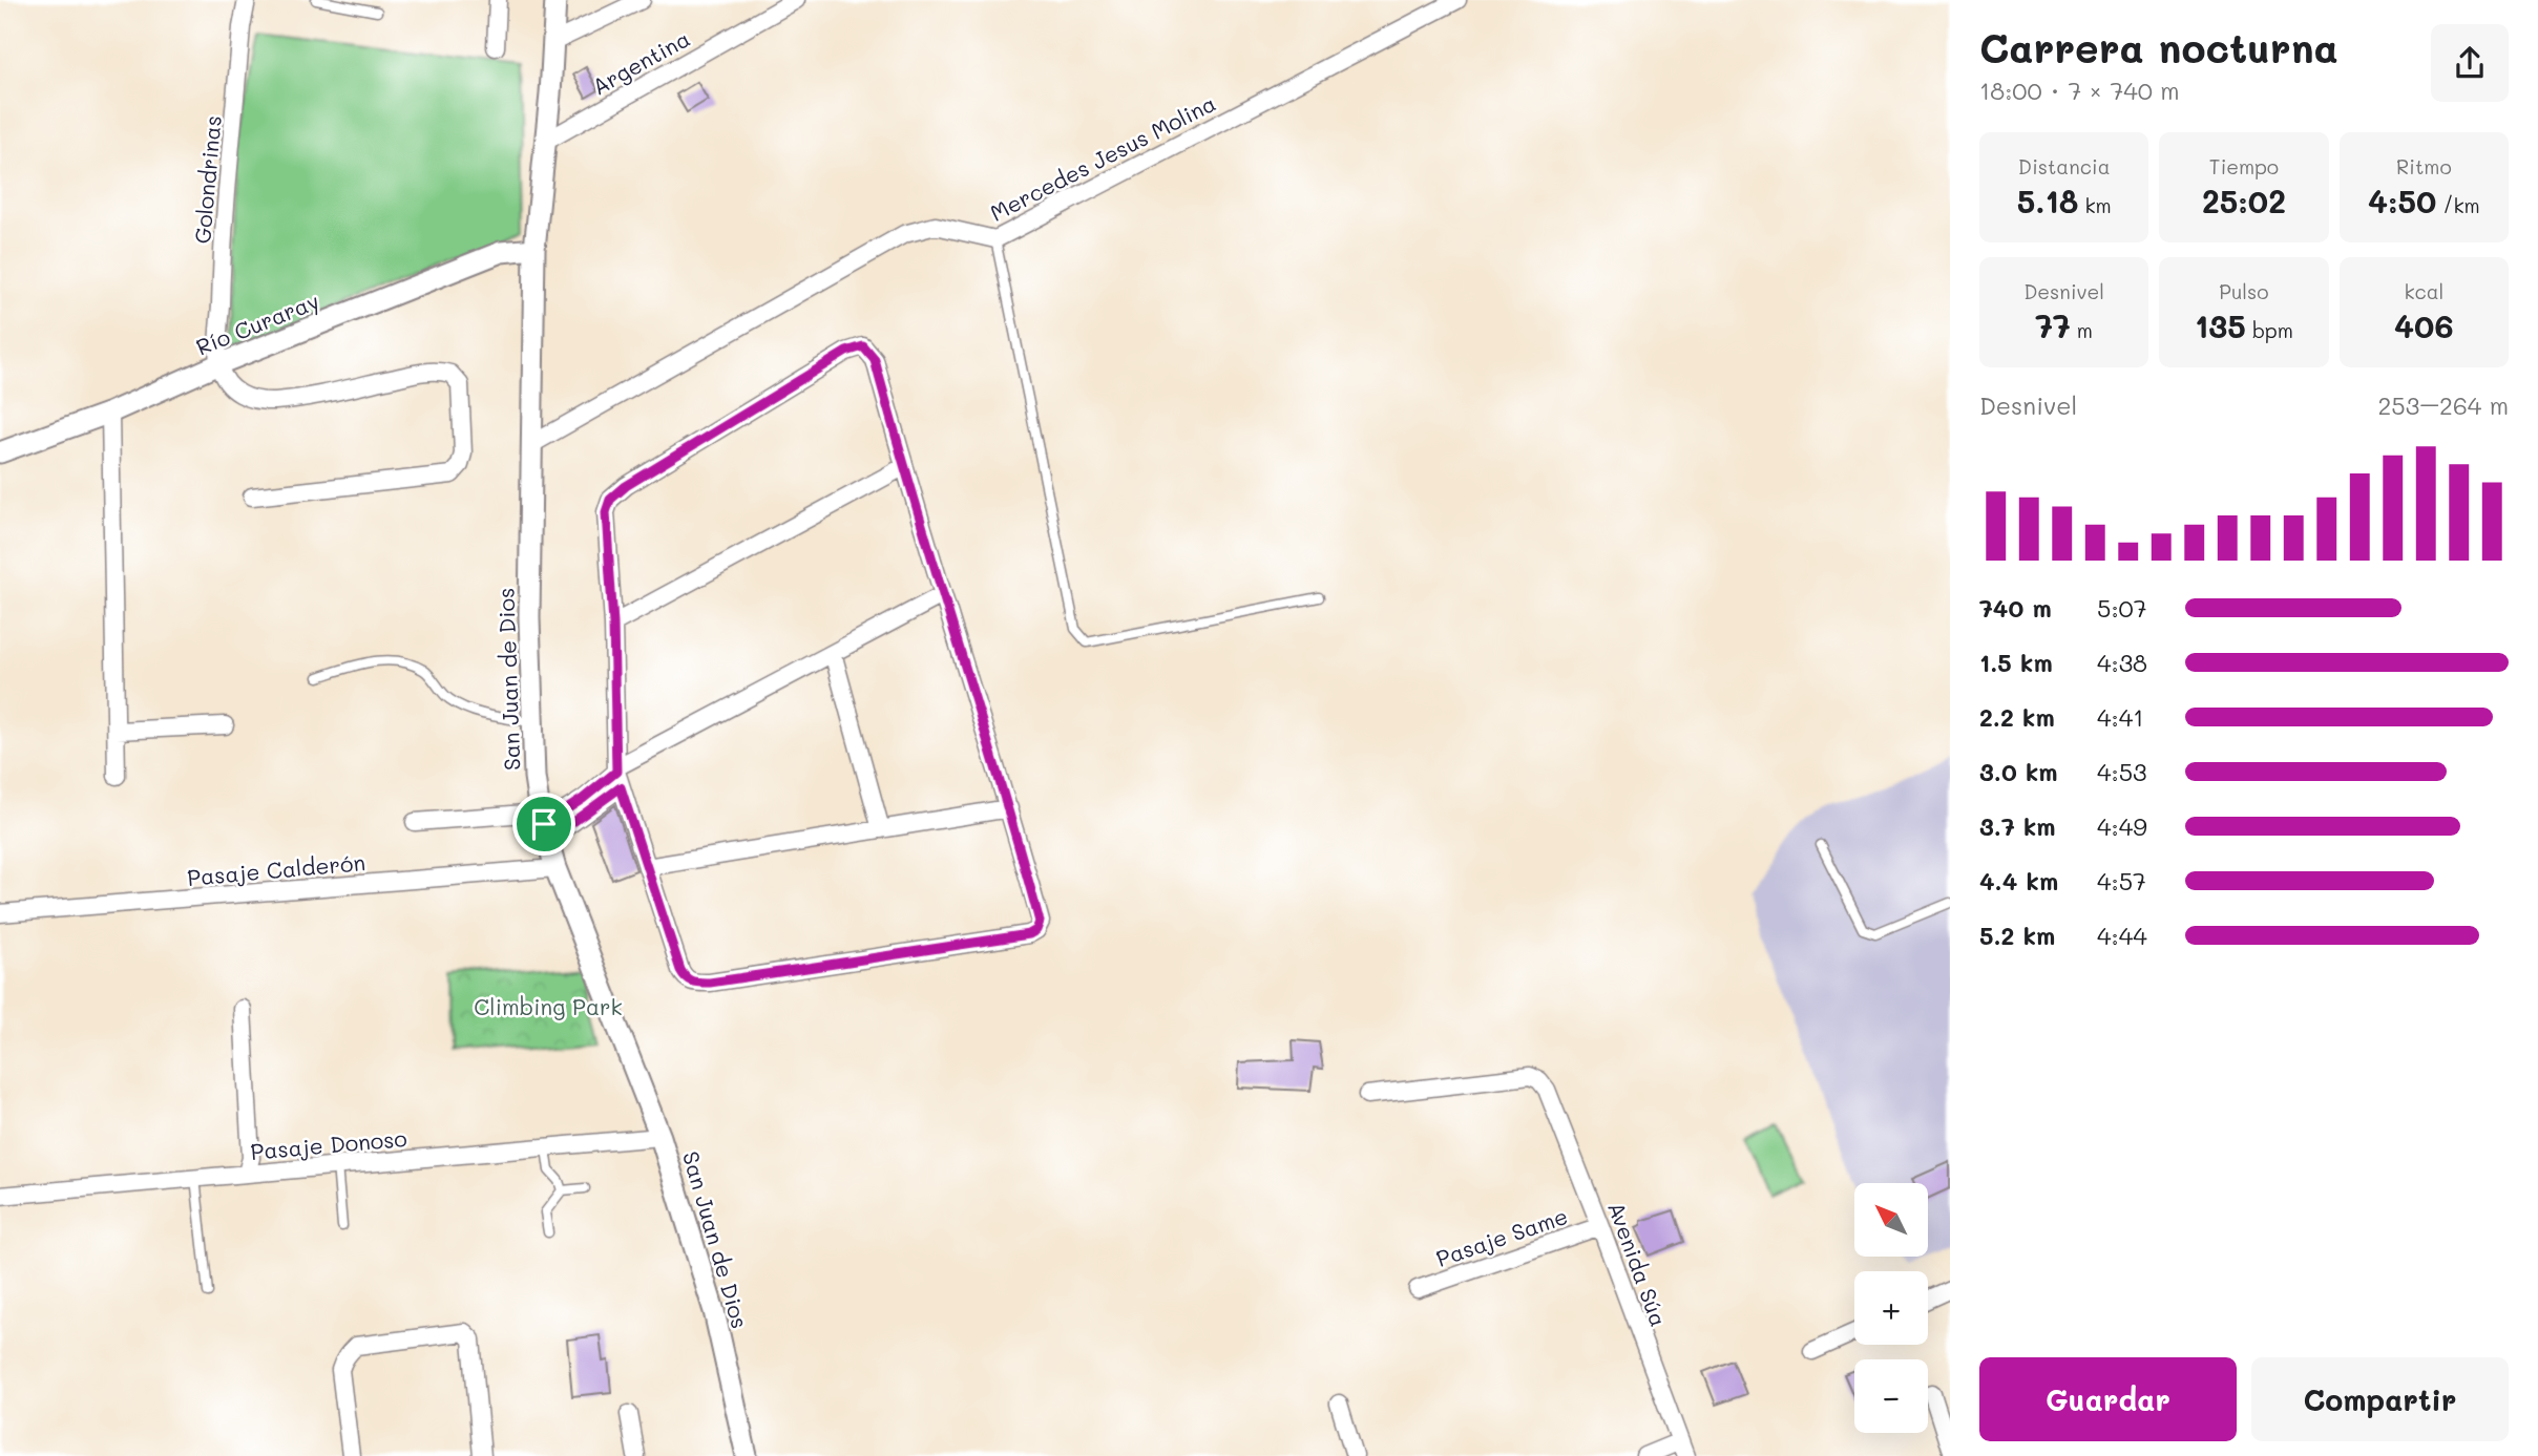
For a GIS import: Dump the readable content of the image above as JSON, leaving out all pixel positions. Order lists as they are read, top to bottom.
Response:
{
  "streets": {
    "street": [
      "Argentina",
      "Mercedes Jesus Molina",
      "Golondrinas",
      "Río Curaray",
      "San Juan de Dios",
      "Pasaje Calderón",
      "Pasaje Donoso",
      "Pasaje Same",
      "Avenida Súa"
    ]
  },
  "crossings": [
    ["Argentina", "San Juan de Dios"],
    ["Mercedes Jesus Molina", "San Juan de Dios"],
    ["Golondrinas", "Río Curaray"],
    ["Río Curaray", "San Juan de Dios"],
    ["San Juan de Dios", "Pasaje Calderón"],
    ["San Juan de Dios", "Pasaje Donoso"],
    ["Pasaje Same", "Avenida Súa"]
  ],
  "parks": ["Climbing Park"],
  "north": "top left",
  "page": {
    "heading": ["Carrera nocturna", "18:00 · 7 × 740 m"],
    "stats": [
      ["Distancia", "5.18 km"],
      ["Tiempo", "25:02"],
      ["Ritmo", "4:50 /km"],
      ["Desnivel", "77 m"],
      ["Pulso", "135 bpm"],
      ["kcal", "406"]
    ],
    "chart": ["Desnivel", "253–264 m"],
    "list": [
      {
        "name": "740 m",
        "note": "5:07"
      },
      {
        "name": "1.5 km",
        "note": "4:38"
      },
      {
        "name": "2.2 km",
        "note": "4:41"
      },
      {
        "name": "3.0 km",
        "note": "4:53"
      },
      {
        "name": "3.7 km",
        "note": "4:49"
      },
      {
        "name": "4.4 km",
        "note": "4:57"
      },
      {
        "name": "5.2 km",
        "note": "4:44"
      }
    ],
    "map_buttons": ["+", "−"],
    "buttons": ["Guardar", "Compartir"]
  }
}
